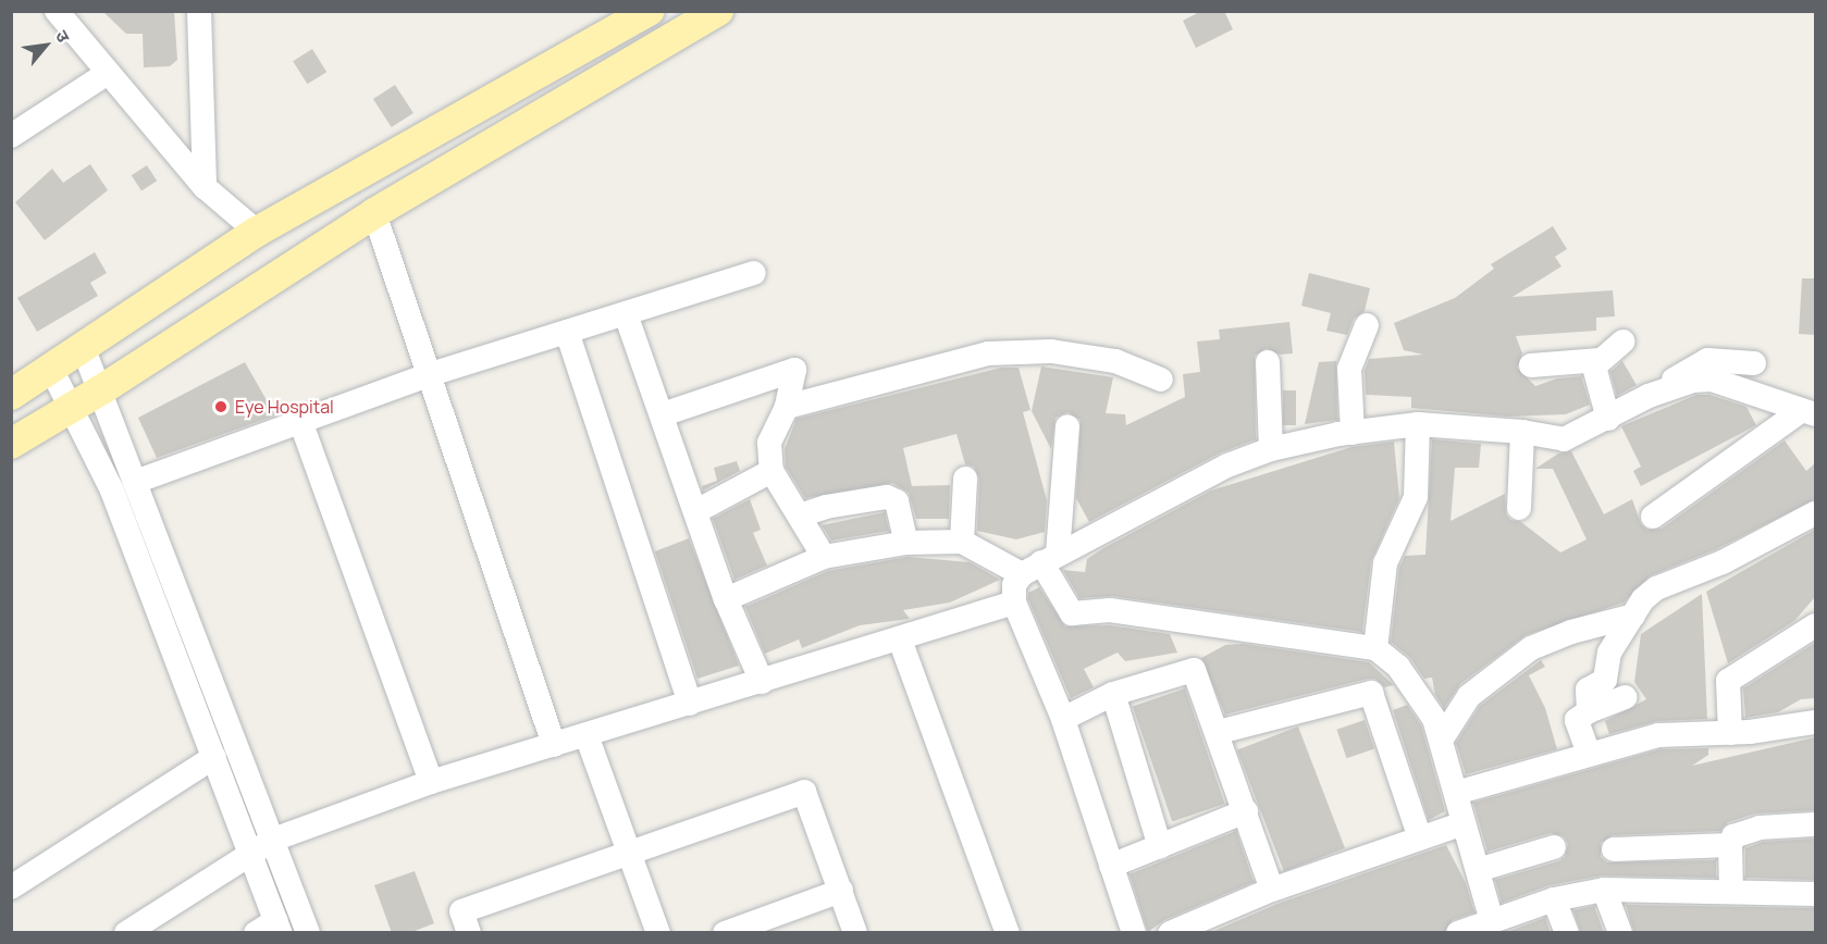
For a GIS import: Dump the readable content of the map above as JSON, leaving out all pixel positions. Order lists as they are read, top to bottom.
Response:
{
  "places": ["Eye Hospital"],
  "north": "top right"
}
